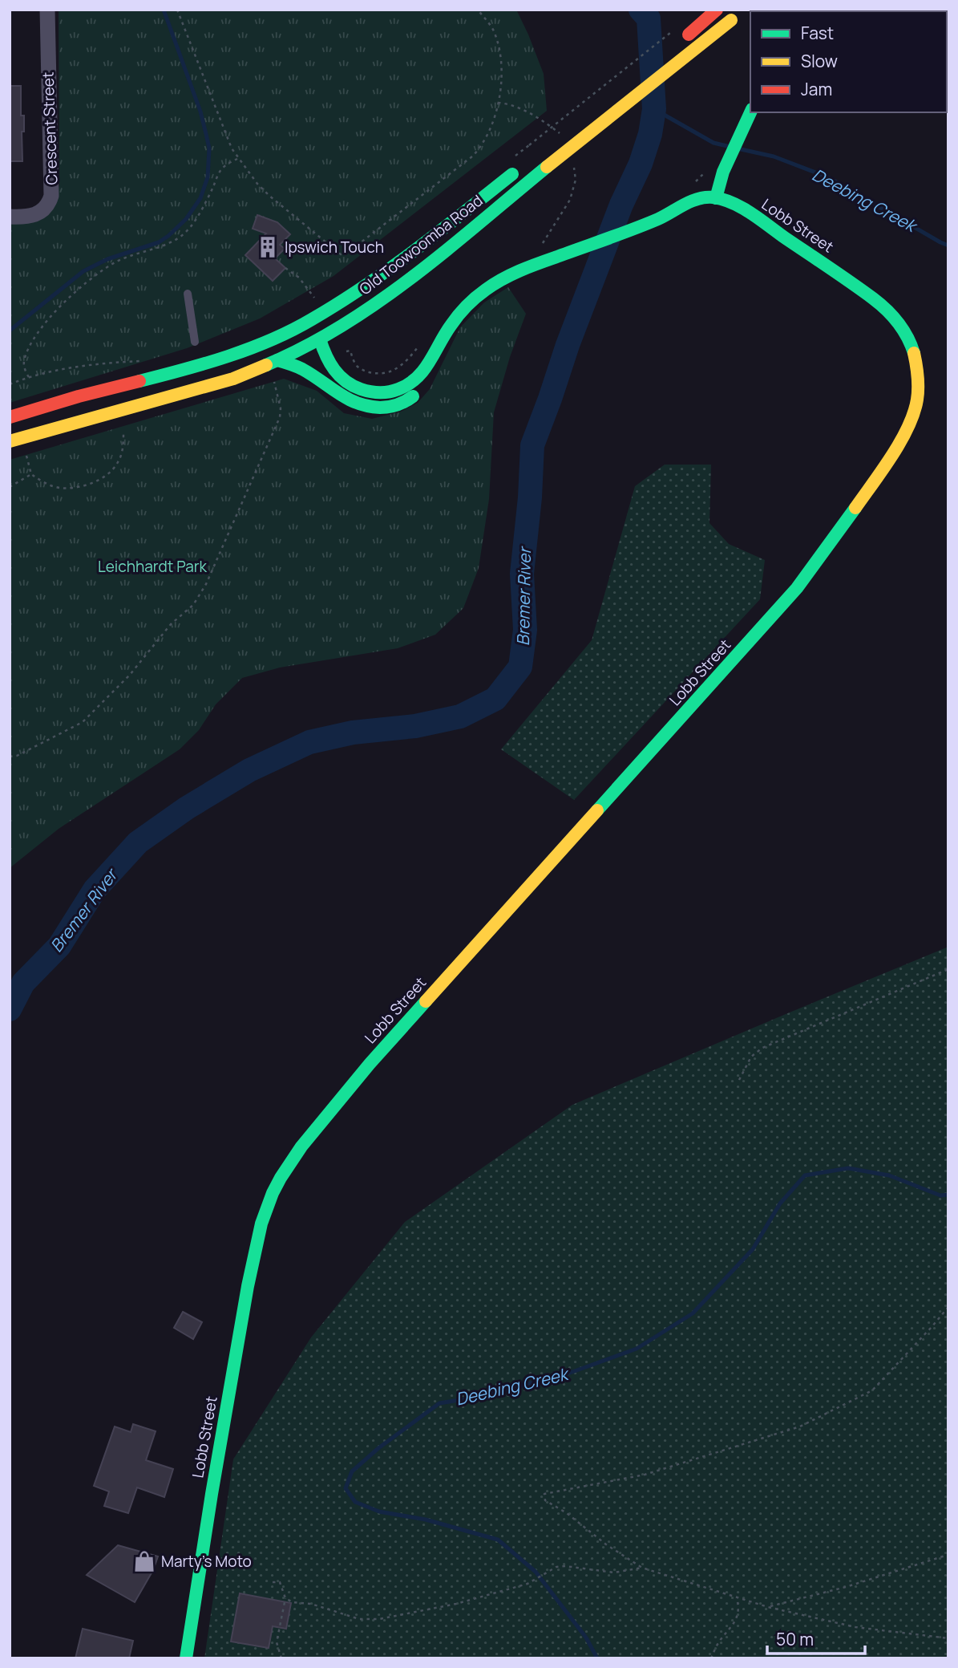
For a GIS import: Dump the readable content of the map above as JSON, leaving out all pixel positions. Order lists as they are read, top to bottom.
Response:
{
  "streets": {
    "main road": ["Lobb Street", "Old Toowoomba Road"],
    "street": ["Crescent Street"]
  },
  "crossings": [
    ["Lobb Street", "Old Toowoomba Road"]
  ],
  "water": ["Deebing Creek", "Bremer River"],
  "parks": ["Leichhardt Park"],
  "places": {
    "building": ["Ipswich Touch"],
    "shop": ["Marty's Moto"]
  },
  "legend": ["Fast", "Slow", "Jam"],
  "scale_bar": "50 m"
}
